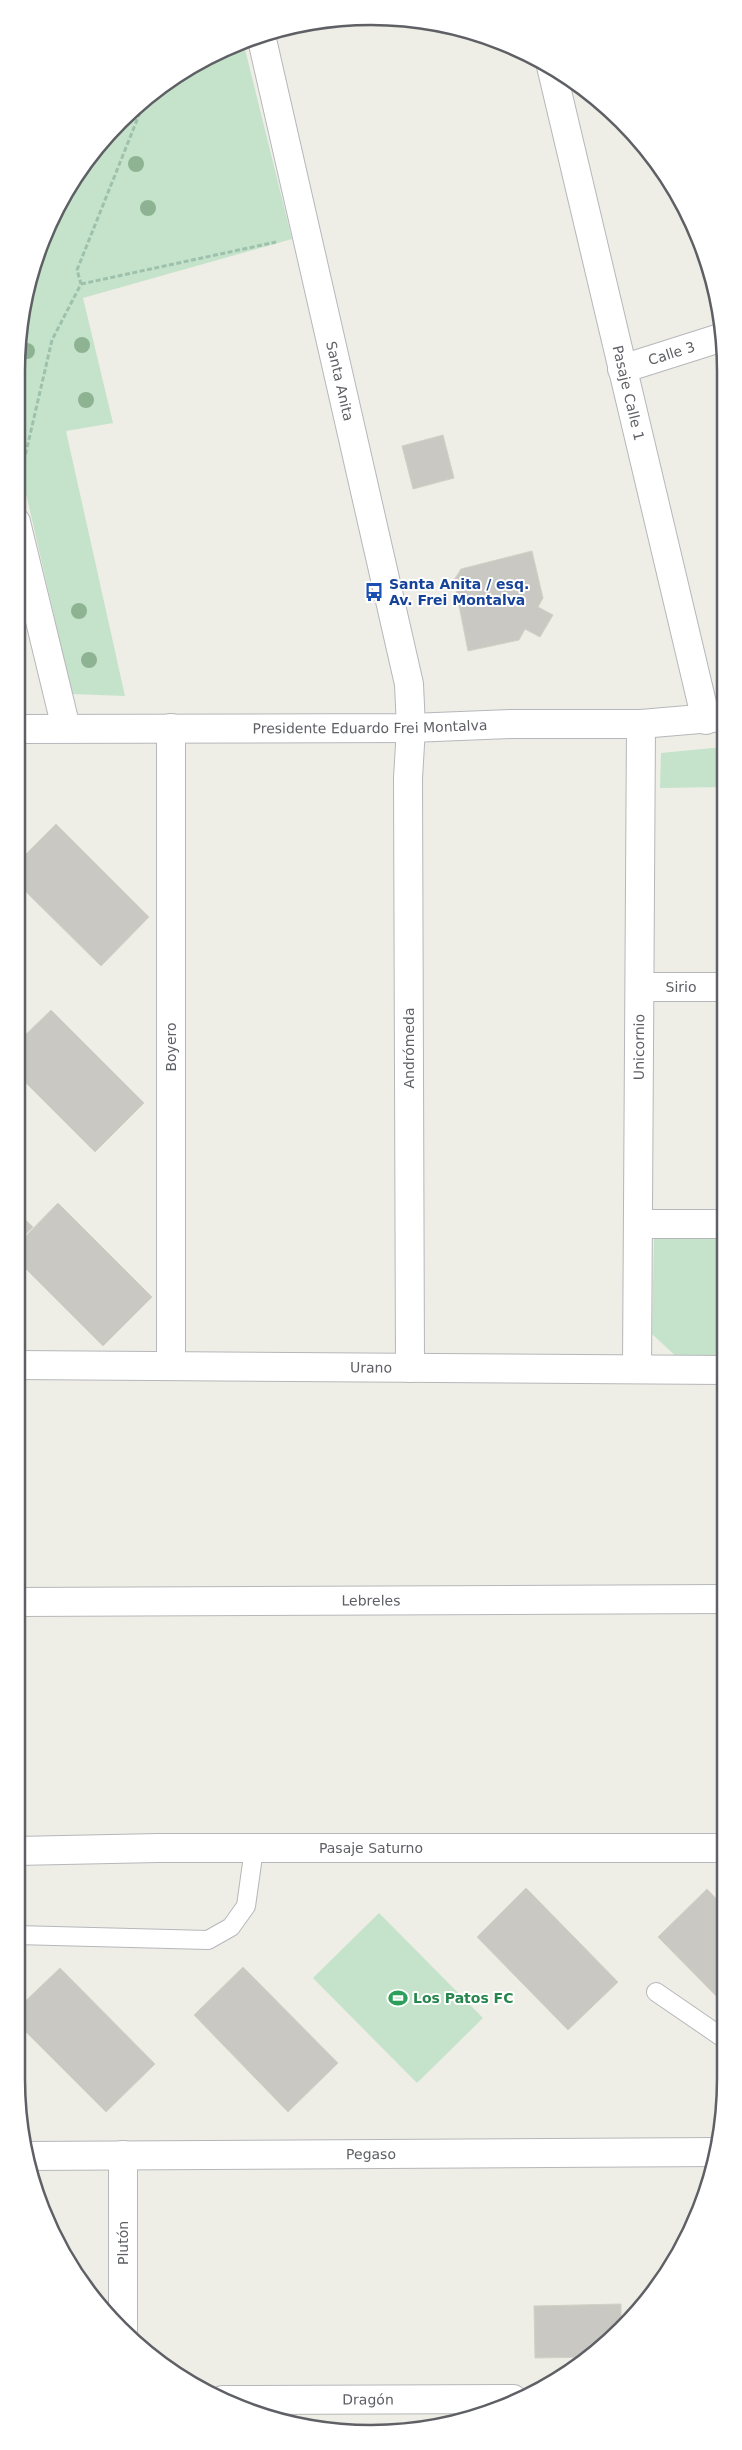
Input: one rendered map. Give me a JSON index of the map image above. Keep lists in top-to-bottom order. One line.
{"streets":{"street":["Calle 3","Santa Anita","Pasaje Calle 1","Presidente Eduardo Frei Montalva","Sirio","Boyero","Unicornio","Andrómeda","Urano","Lebreles","Pasaje Saturno","Pegaso","Plutón","Dragón"]},"crossings":[["Calle 3","Pasaje Calle 1"],["Santa Anita","Presidente Eduardo Frei Montalva"],["Santa Anita","Andrómeda"],["Pasaje Calle 1","Presidente Eduardo Frei Montalva"],["Presidente Eduardo Frei Montalva","Boyero"],["Presidente Eduardo Frei Montalva","Unicornio"],["Presidente Eduardo Frei Montalva","Andrómeda"],["Sirio","Unicornio"],["Boyero","Urano"],["Unicornio","Urano"],["Andrómeda","Urano"],["Pegaso","Plutón"]],"places":{"bus stop":["Santa Anita / esq. Av. Frei Montalva"],"sports":["Los Patos FC"]}}
